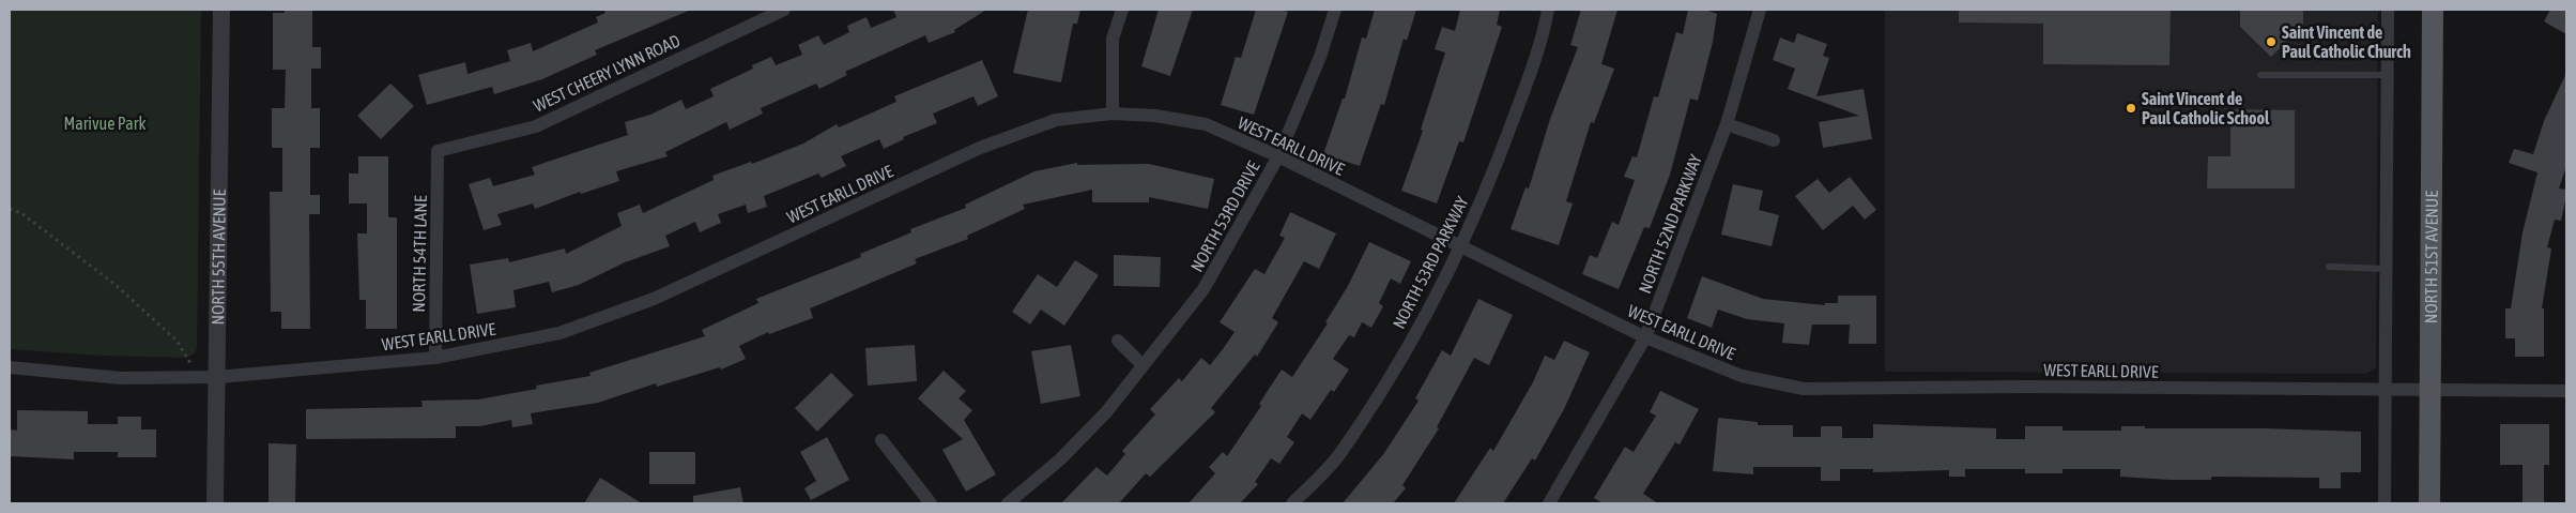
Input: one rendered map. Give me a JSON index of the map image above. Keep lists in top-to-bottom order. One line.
{"streets":{"main road":["NORTH 51ST AVENUE"],"street":["WEST CHEERY LYNN ROAD","WEST EARLL DRIVE","NORTH 53RD DRIVE","NORTH 52ND PARKWAY","NORTH 54TH LANE","NORTH 55TH AVENUE","NORTH 53RD PARKWAY"]},"crossings":[["WEST CHEERY LYNN ROAD","NORTH 54TH LANE"],["WEST EARLL DRIVE","NORTH 53RD DRIVE"],["WEST EARLL DRIVE","NORTH 52ND PARKWAY"],["WEST EARLL DRIVE","NORTH 54TH LANE"],["WEST EARLL DRIVE","NORTH 55TH AVENUE"],["WEST EARLL DRIVE","NORTH 51ST AVENUE"],["WEST EARLL DRIVE","NORTH 53RD PARKWAY"]],"parks":["Marivue Park"],"places":["Saint Vincent de Paul Catholic Church","Saint Vincent de Paul Catholic School"]}
